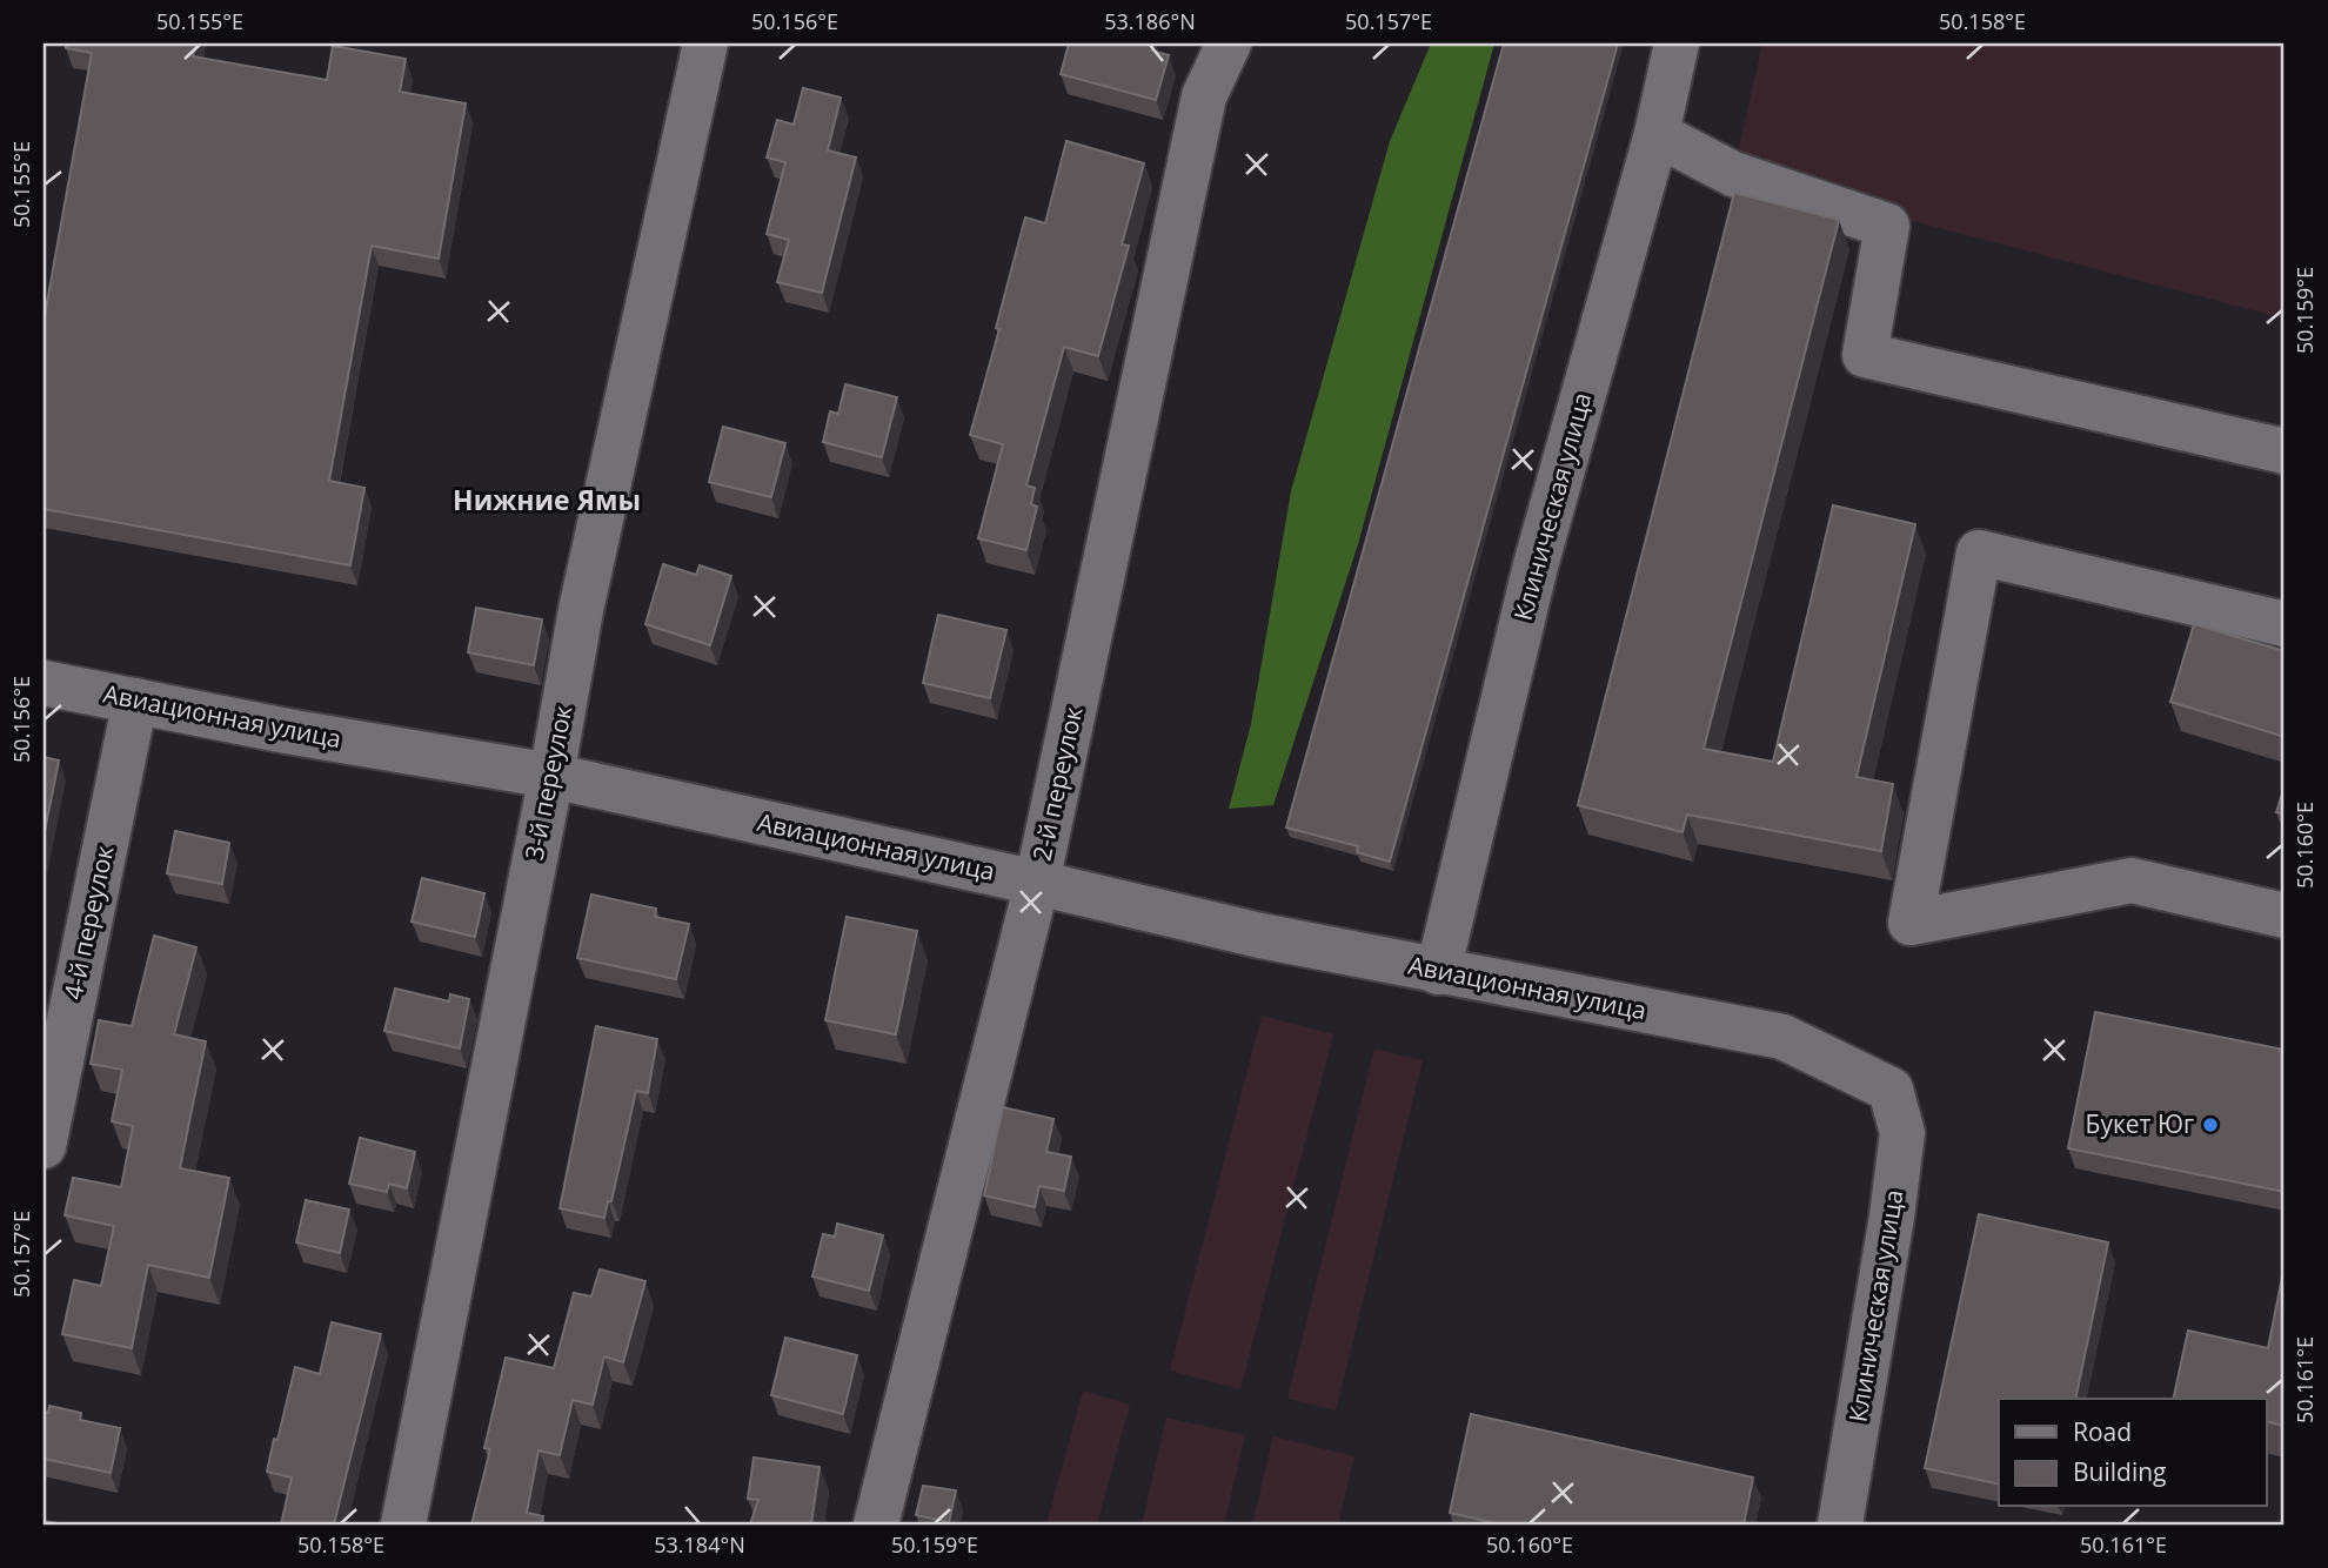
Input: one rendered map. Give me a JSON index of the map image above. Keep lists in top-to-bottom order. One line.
{"streets":{"street":["Клиническая улица","Авиационная улица","3-й переулок","2-й переулок","4-й переулок"]},"crossings":[["Клиническая улица","Авиационная улица"],["Авиационная улица","3-й переулок"],["Авиационная улица","2-й переулок"],["Авиационная улица","4-й переулок"]],"districts":["Нижние Ямы"],"places":["Букет Юг"],"legend":["Road","Building"],"coordinates":["50.155°E","50.156°E","53.186°N","50.157°E","50.158°E","50.159°E","50.160°E","50.161°E","53.184°N"]}
